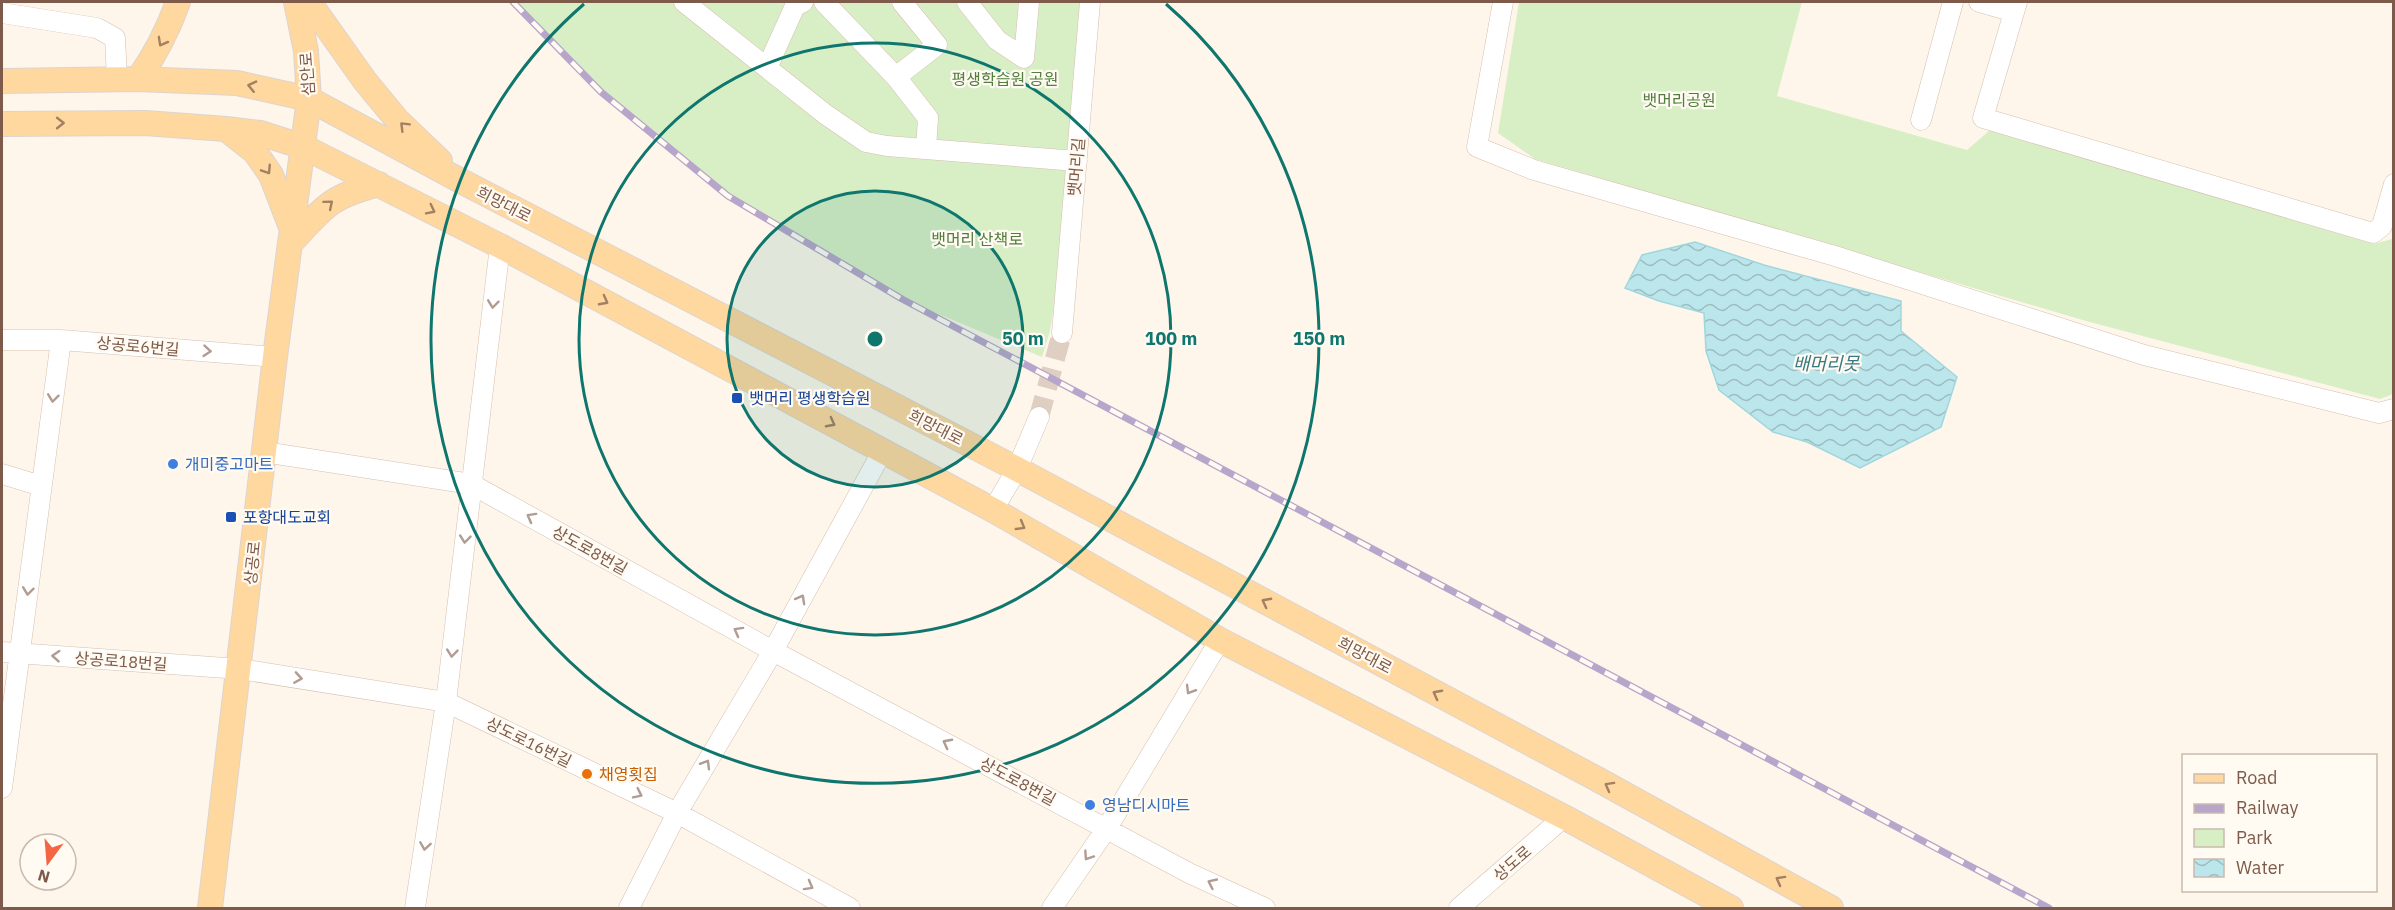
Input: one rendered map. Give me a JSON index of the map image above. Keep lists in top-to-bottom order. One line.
{"streets":{"main road":["섬안로","희망대로","상공로"],"street":["뱃머리길","상공로6번길","상도로8번길","상공로18번길","상도로16번길","상도로"]},"crossings":[["섬안로","희망대로"],["섬안로","상공로"],["상공로6번길","상공로"],["상도로8번길","상공로"],["상공로","상공로18번길"],["상공로","상도로16번길"],["상공로18번길","상도로16번길"]],"one_way":["상공로6번길","상도로8번길","상공로18번길","상도로16번길"],"water":["배머리못"],"parks":["평생학습원 공원","뱃머리공원","뱃머리 산책로"],"places":{"transit":["뱃머리 평생학습원","포항대도교회"],"other":["개미중고마트","채영횟집","영남디시마트"]},"legend":["Road","Railway","Park","Water"],"north":"bottom","rings":["50 m","100 m","150 m"]}
